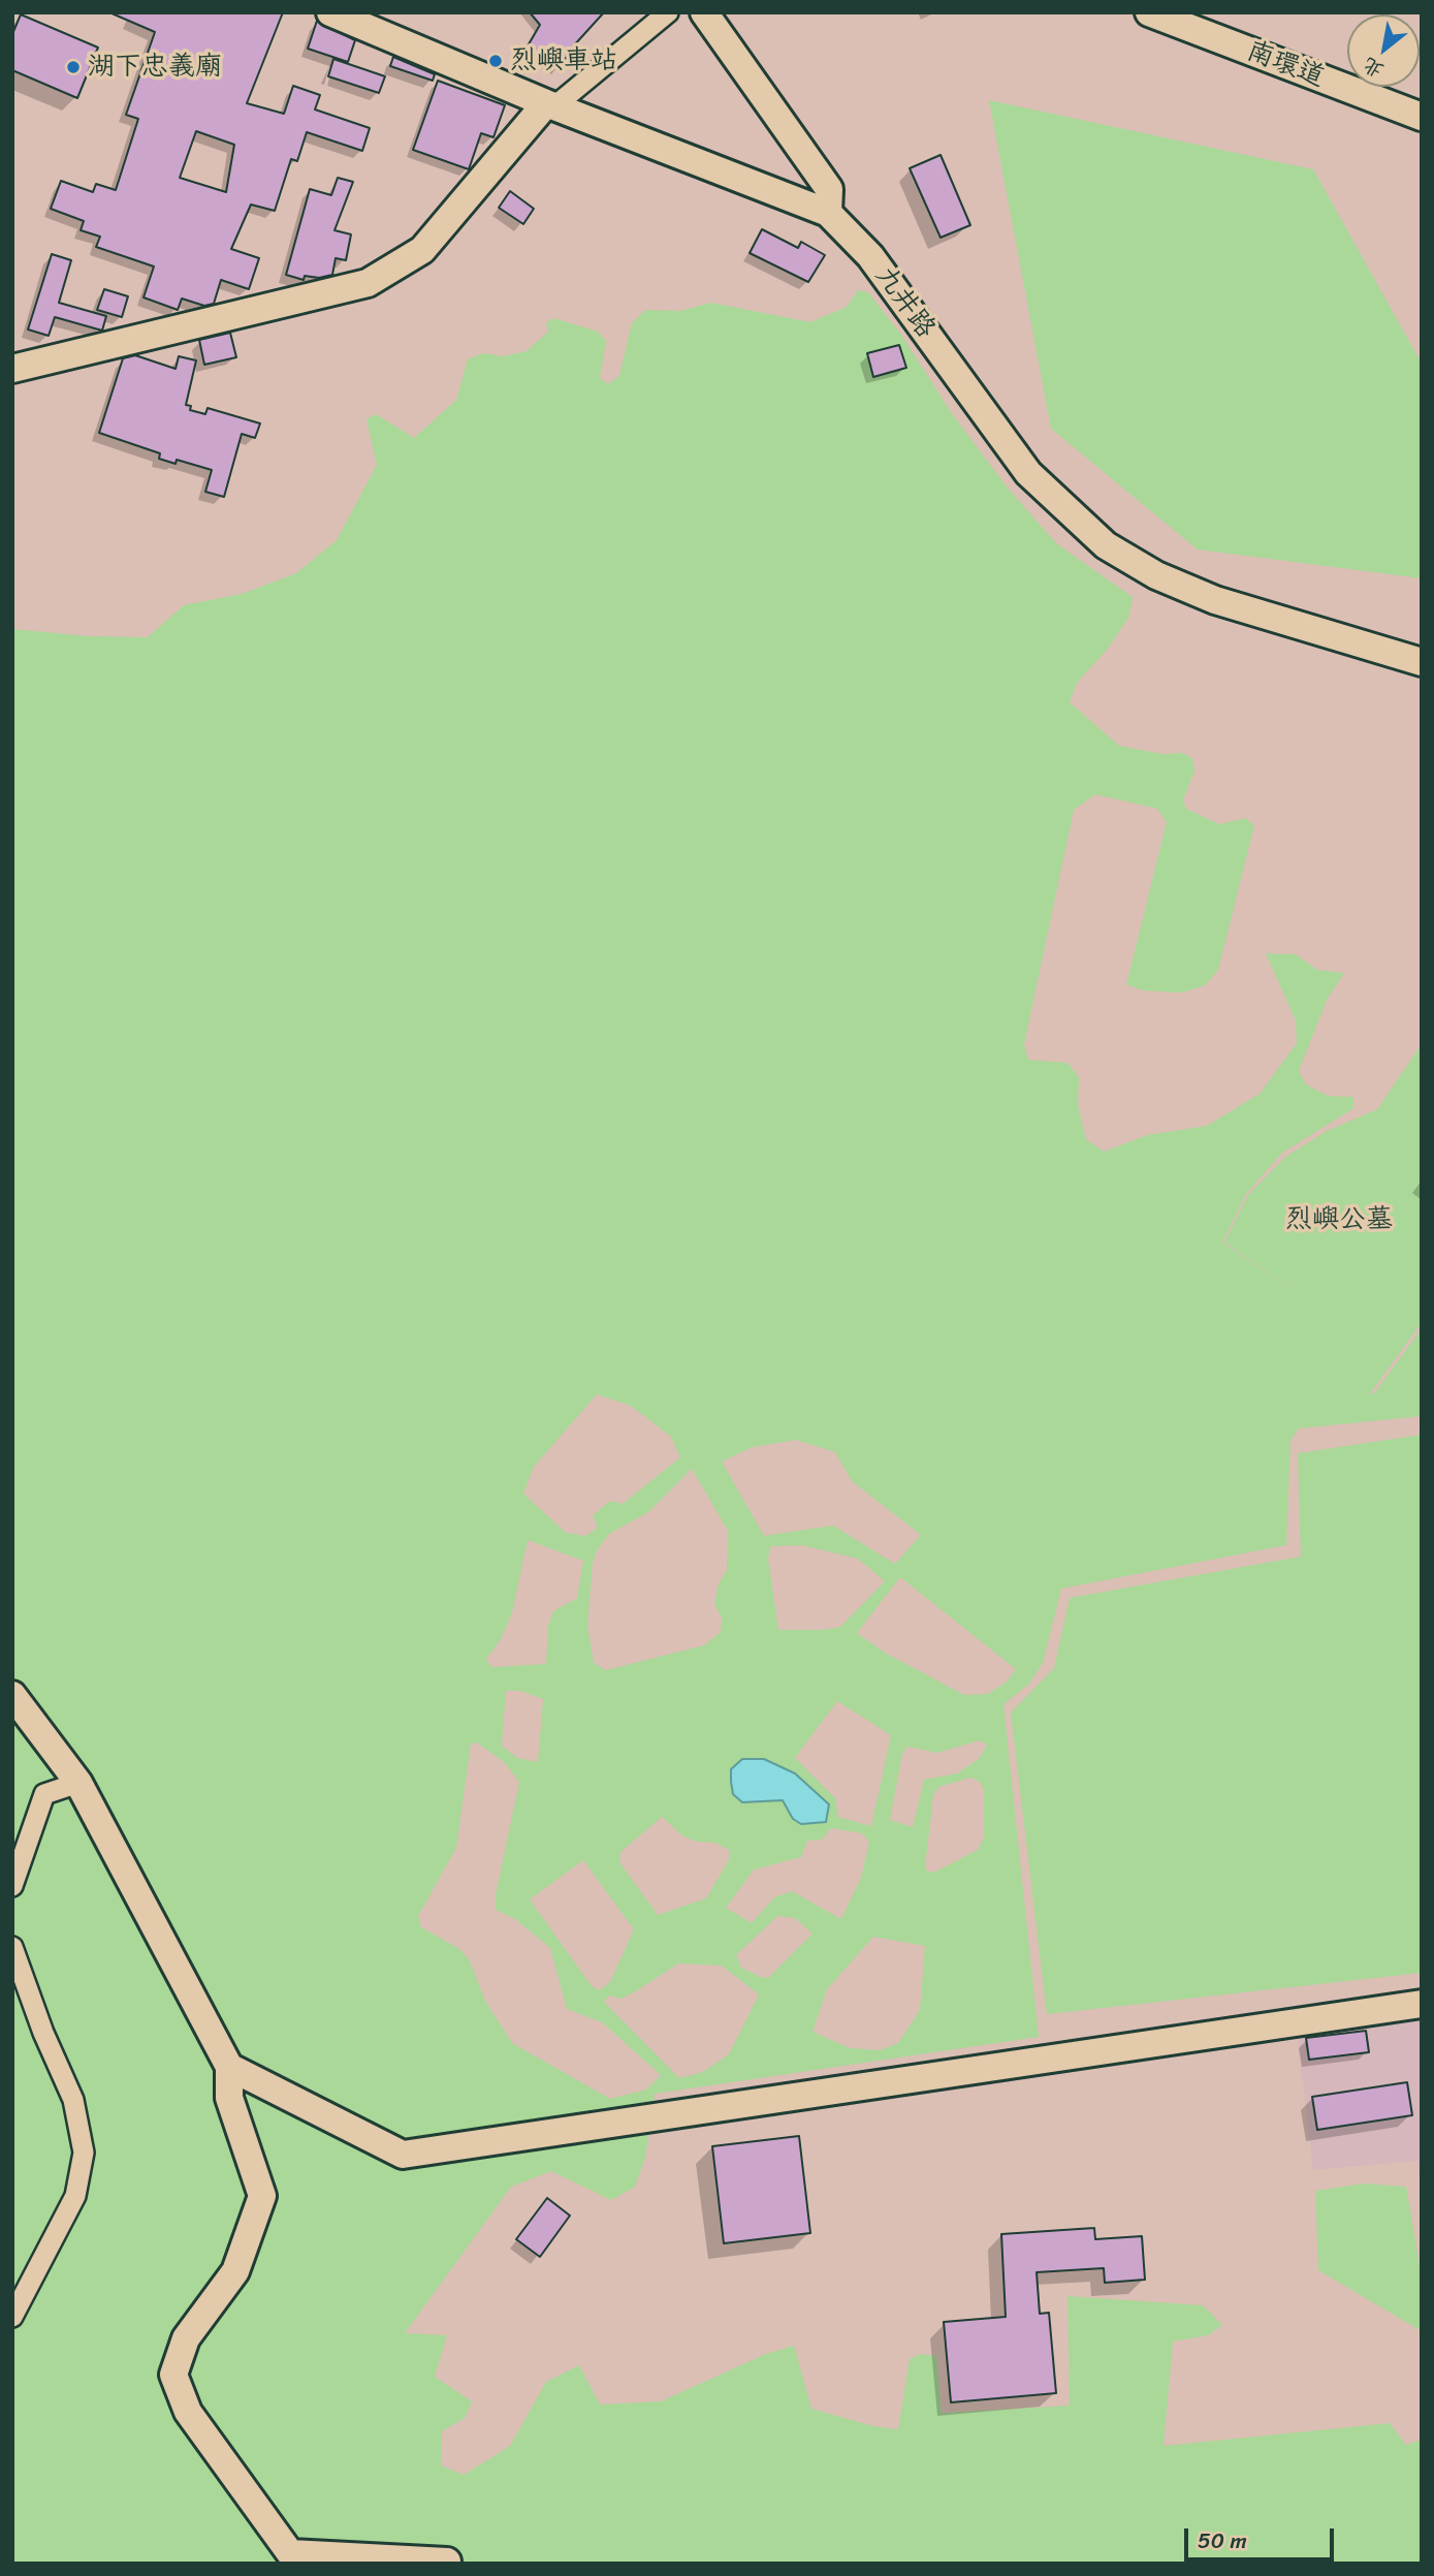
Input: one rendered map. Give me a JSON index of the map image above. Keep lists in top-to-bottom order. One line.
{"streets":{"street":["南環道","九井路"]},"parks":["烈嶼公墓"],"places":["烈嶼車站","湖下忠義廟"],"scale_bar":"50 m","north":"bottom left"}
